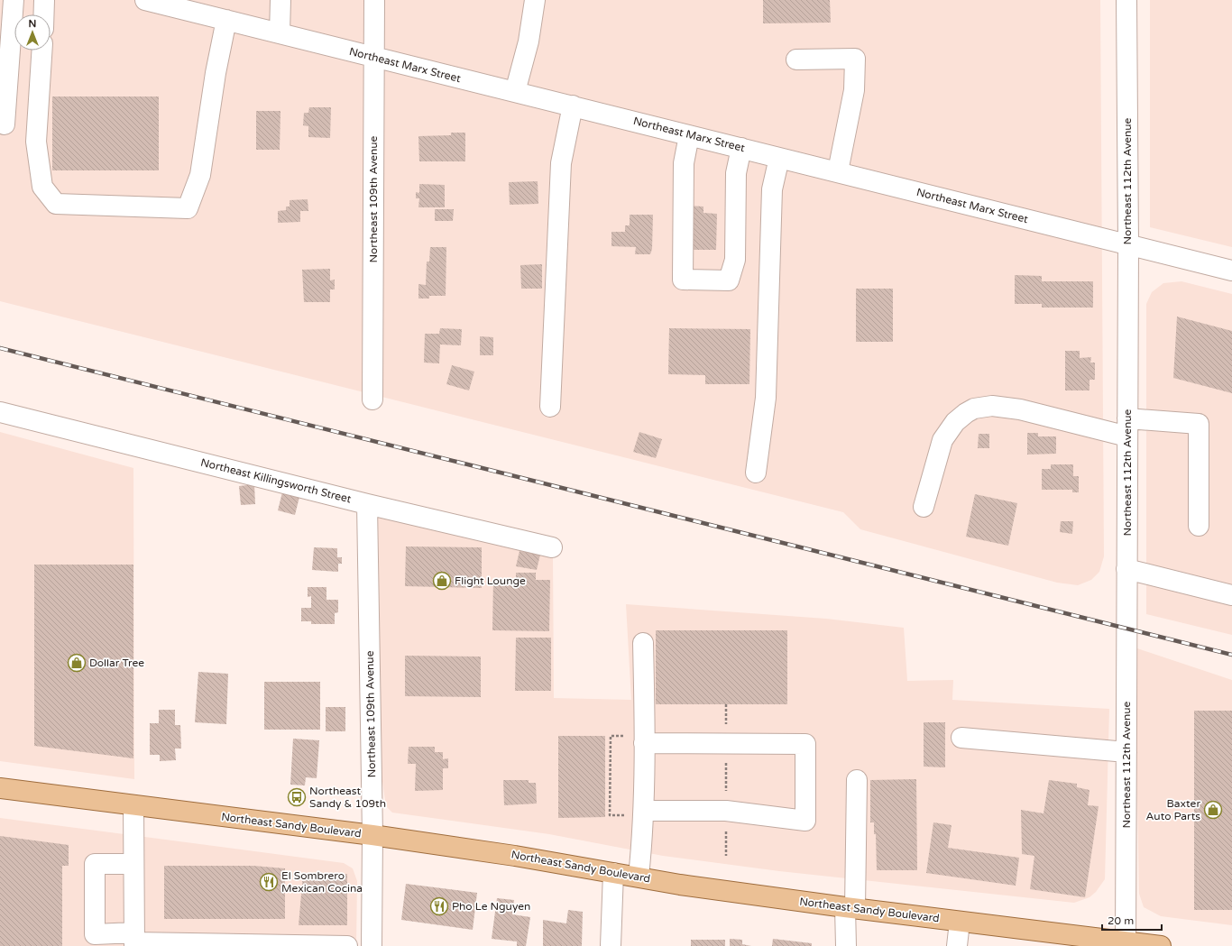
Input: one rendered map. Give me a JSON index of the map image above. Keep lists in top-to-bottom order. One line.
{"streets":{"main road":["Northeast Sandy Boulevard"],"street":["Northeast Marx Street","Northeast 112th Avenue","Northeast 109th Avenue","Northeast Killingsworth Street"]},"crossings":[["Northeast Marx Street","Northeast 112th Avenue"],["Northeast Marx Street","Northeast 109th Avenue"],["Northeast 112th Avenue","Northeast Sandy Boulevard"],["Northeast 109th Avenue","Northeast Killingsworth Street"],["Northeast 109th Avenue","Northeast Sandy Boulevard"]],"places":{"shop":["Flight Lounge","Dollar Tree","Baxter Auto Parts"],"bus stop":["Northeast Sandy & 109th"],"restaurant":["El Sombrero Mexican Cocina","Pho Le Nguyen"]},"scale_bar":"20 m","north":"top"}
